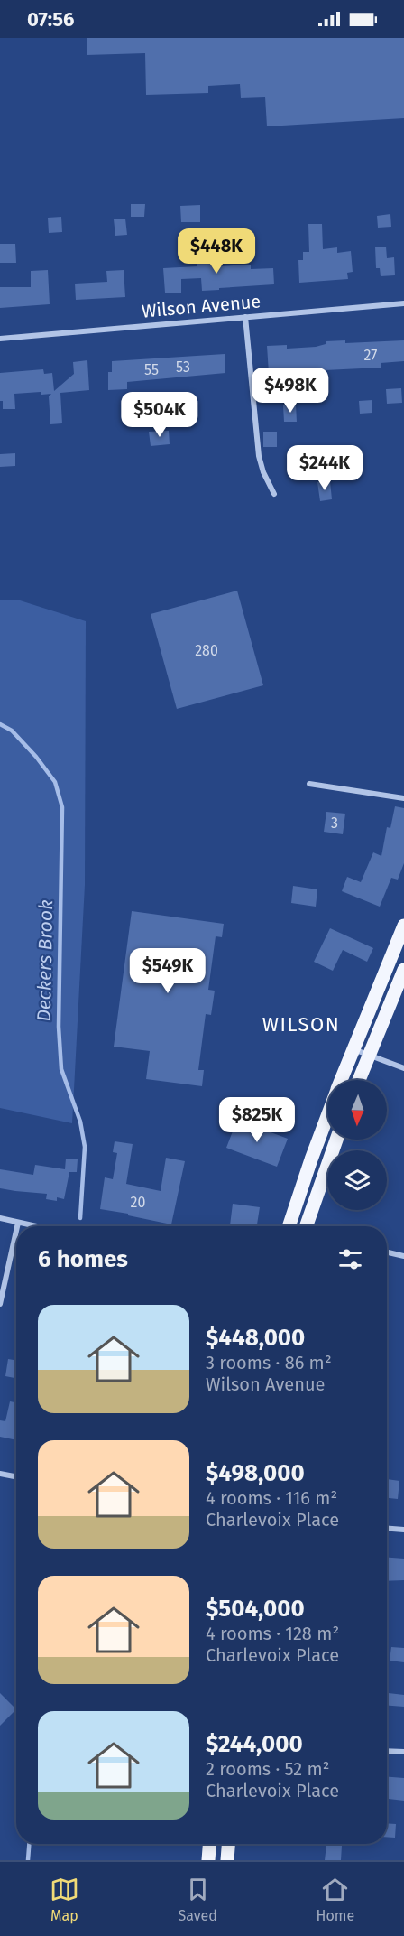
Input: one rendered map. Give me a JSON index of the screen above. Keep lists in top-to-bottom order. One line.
{"streets":{"street":["Wilson Avenue"]},"districts":["WILSON"],"water":["Deckers Brook"],"house_numbers":["27","53","55","280","3","20"],"north":"bottom","page":{"status":"07:56","price":["$448K","$498K","$504K","$244K","$549K","$825K"],"heading":"6 homes","list":[{"name":"$448,000","note":"3 rooms · 86 m² · Wilson Avenue"},{"name":"$498,000","note":"4 rooms · 116 m² · Charlevoix Place"},{"name":"$504,000","note":"4 rooms · 128 m² · Charlevoix Place"},{"name":"$244,000","note":"2 rooms · 52 m² · Charlevoix Place"}],"tabs":["Map","Saved","Home"]}}
